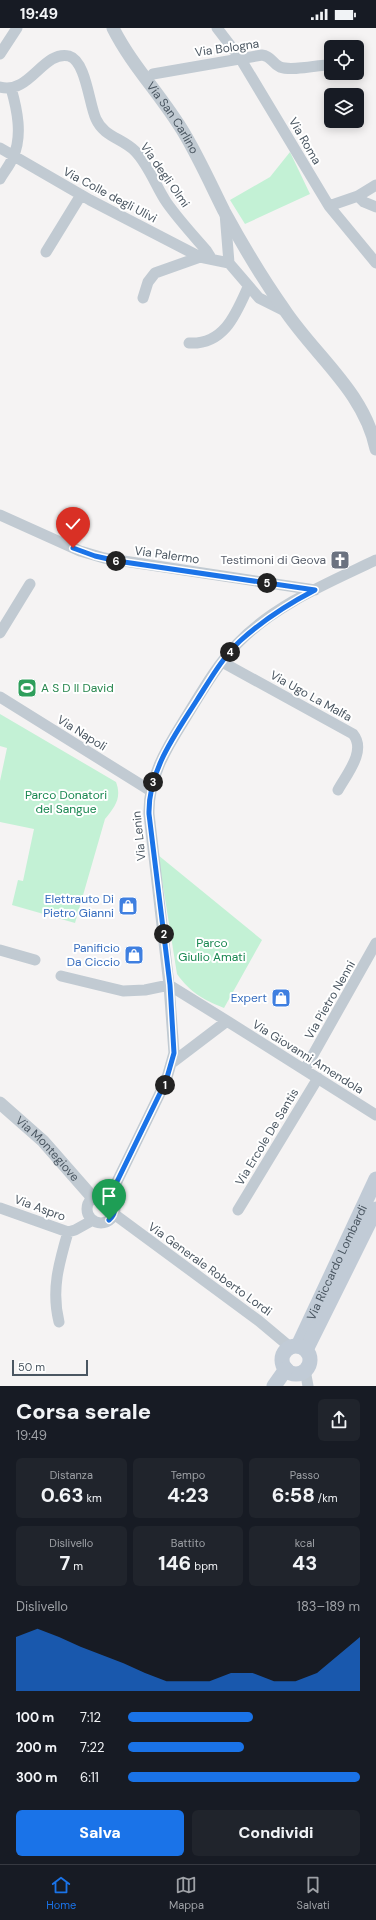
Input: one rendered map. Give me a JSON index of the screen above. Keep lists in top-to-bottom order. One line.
{"streets":{"main road":["Via Riccardo Lombardi"],"street":["Via Bologna","Via San Carlino","Via Roma","Via degli Olmi","Via Colle degli Ulivi","Via Palermo","Via Ugo La Malfa","Via Napoli","Via Lenin","Via Pietro Nenni","Via Giovanni Amendola","Via Ercole De Santis","Via Montegiove","Via Aspro","Via Generale Roberto Lordi"]},"crossings":[["Via Bologna","Via Roma"],["Via degli Olmi","Via Colle degli Ulivi"],["Via Palermo","Via Lenin"],["Via Ugo La Malfa","Via Lenin"],["Via Napoli","Via Lenin"],["Via Lenin","Via Giovanni Amendola"],["Via Lenin","Via Montegiove"],["Via Lenin","Via Aspro"],["Via Lenin","Via Generale Roberto Lordi"],["Via Pietro Nenni","Via Giovanni Amendola"],["Via Giovanni Amendola","Via Ercole De Santis"],["Via Montegiove","Via Aspro"],["Via Montegiove","Via Generale Roberto Lordi"],["Via Aspro","Via Generale Roberto Lordi"],["Via Riccardo Lombardi","Via Generale Roberto Lordi"]],"parks":["Parco Donatori del Sangue","Parco Giulio Amati"],"places":{"church":["Testimoni di Geova"],"sports":["A S D Il David"],"shop":["Elettrauto Di Pietro Gianni","Panificio Da Ciccio","Expert"]},"scale_bar":"50 m","page":{"status":"19:49","pins":["6","5","4","3","2","1"],"scale":"50 m","heading":["Corsa serale","19:49"],"stats":[["Distanza","0.63 km"],["Tempo","4:23"],["Passo","6:58 /km"],["Dislivello","7 m"],["Battito","146 bpm"],["kcal","43"]],"chart":["Dislivello","183–189 m"],"list":[{"name":"100 m","note":"7:12"},{"name":"200 m","note":"7:22"},{"name":"300 m","note":"6:11"}],"buttons":["Salva","Condividi"],"tabs":["Home","Mappa","Salvati"]}}
